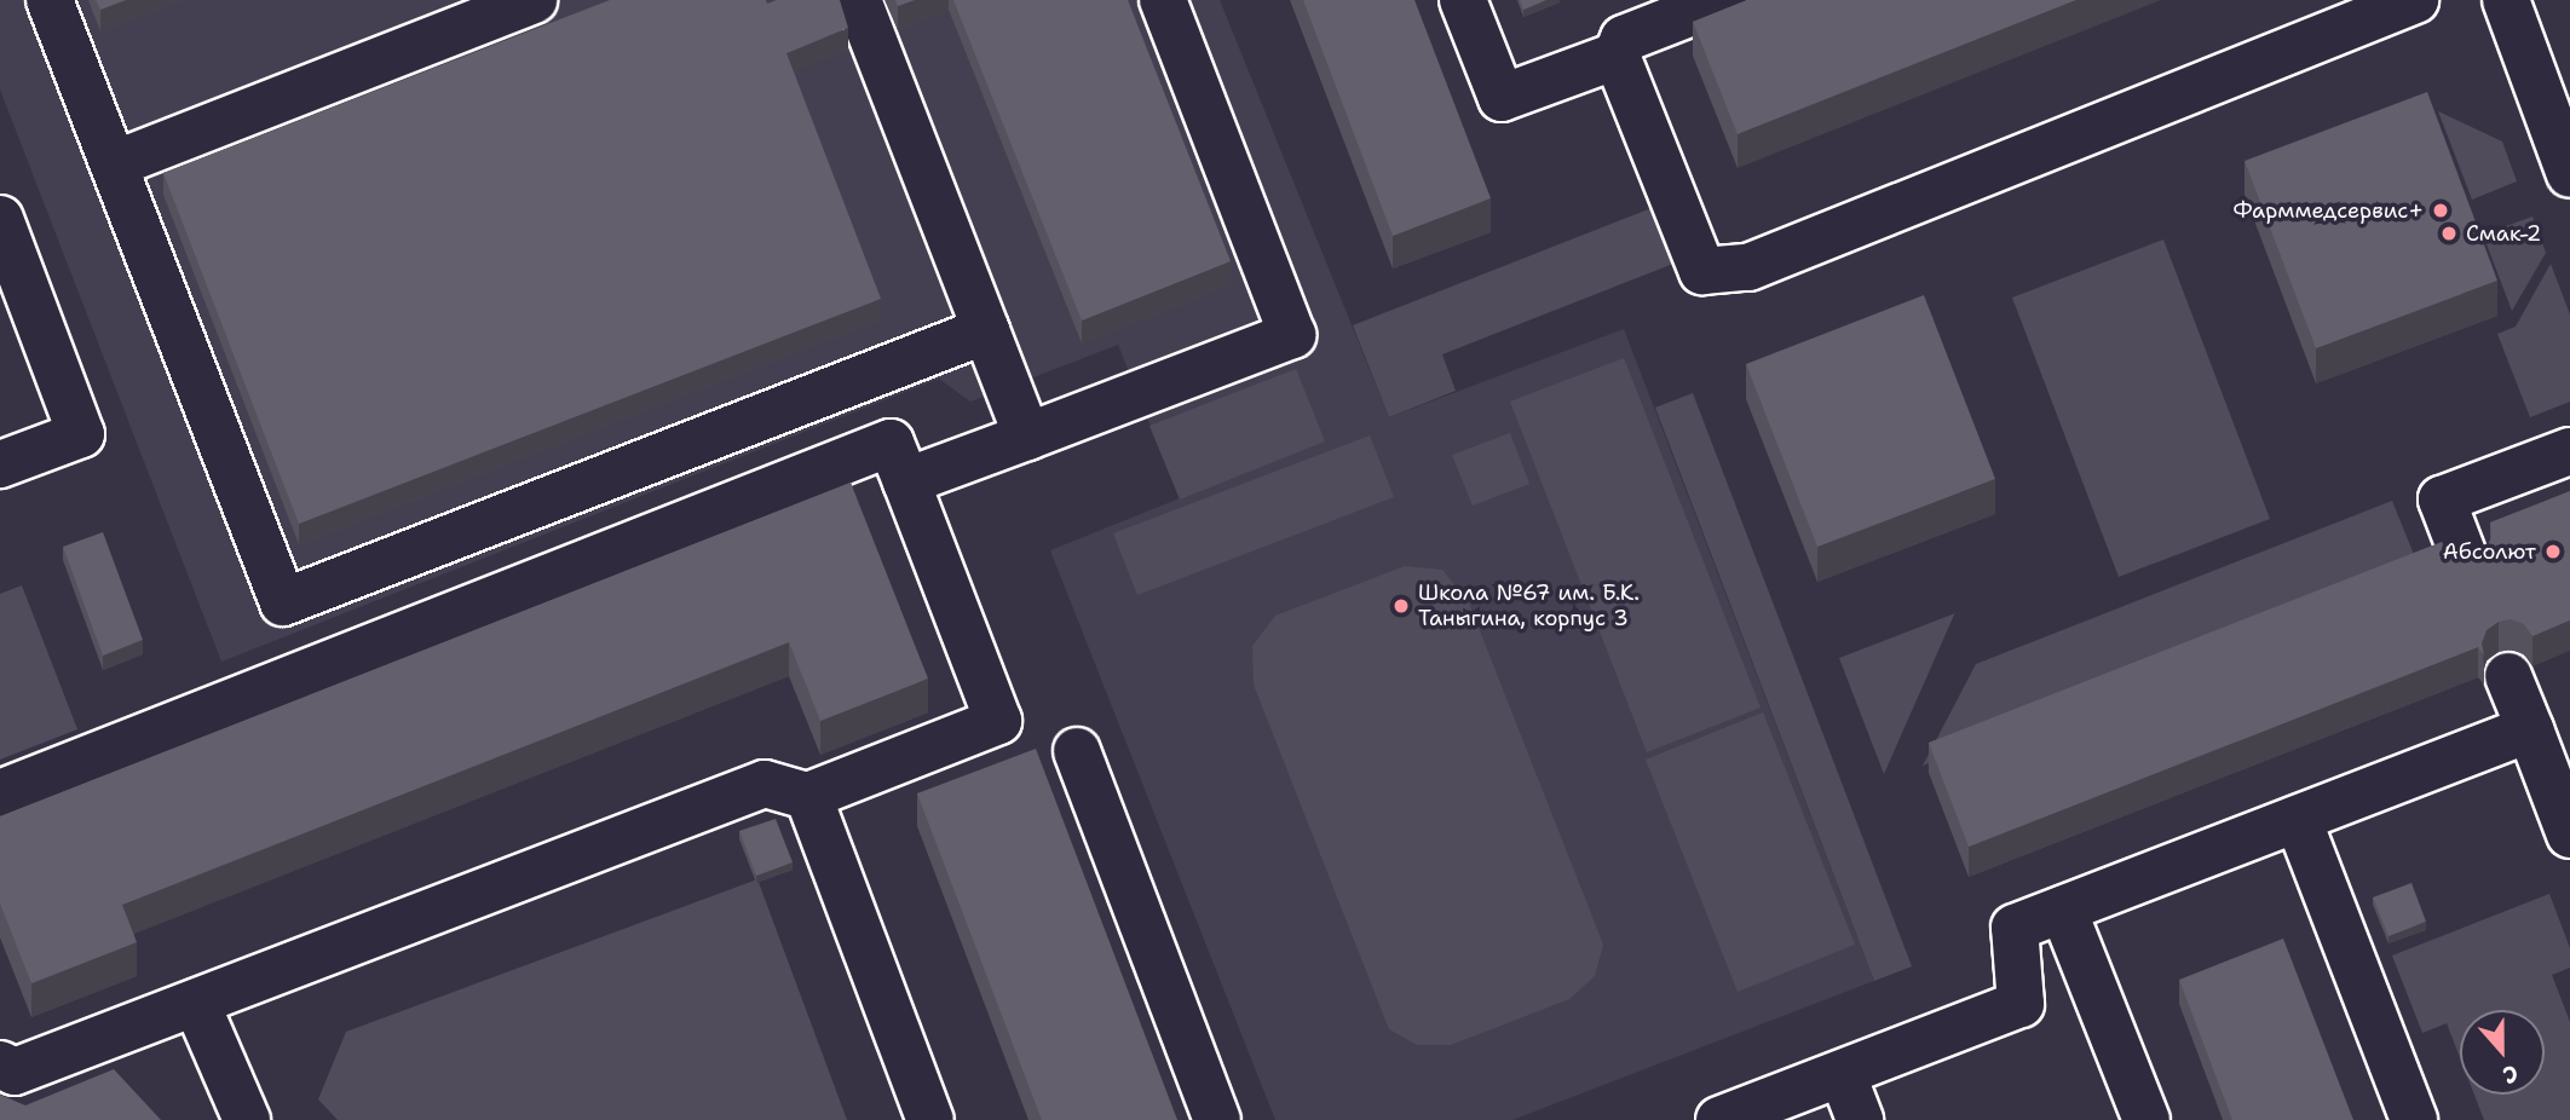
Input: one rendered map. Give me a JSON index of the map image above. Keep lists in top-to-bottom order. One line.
{"places":["Фарммедсервис+","Смак-2","Абсолют","Школа №67 им. Б.К. Таныгина, корпус 3"],"north":"bottom"}
